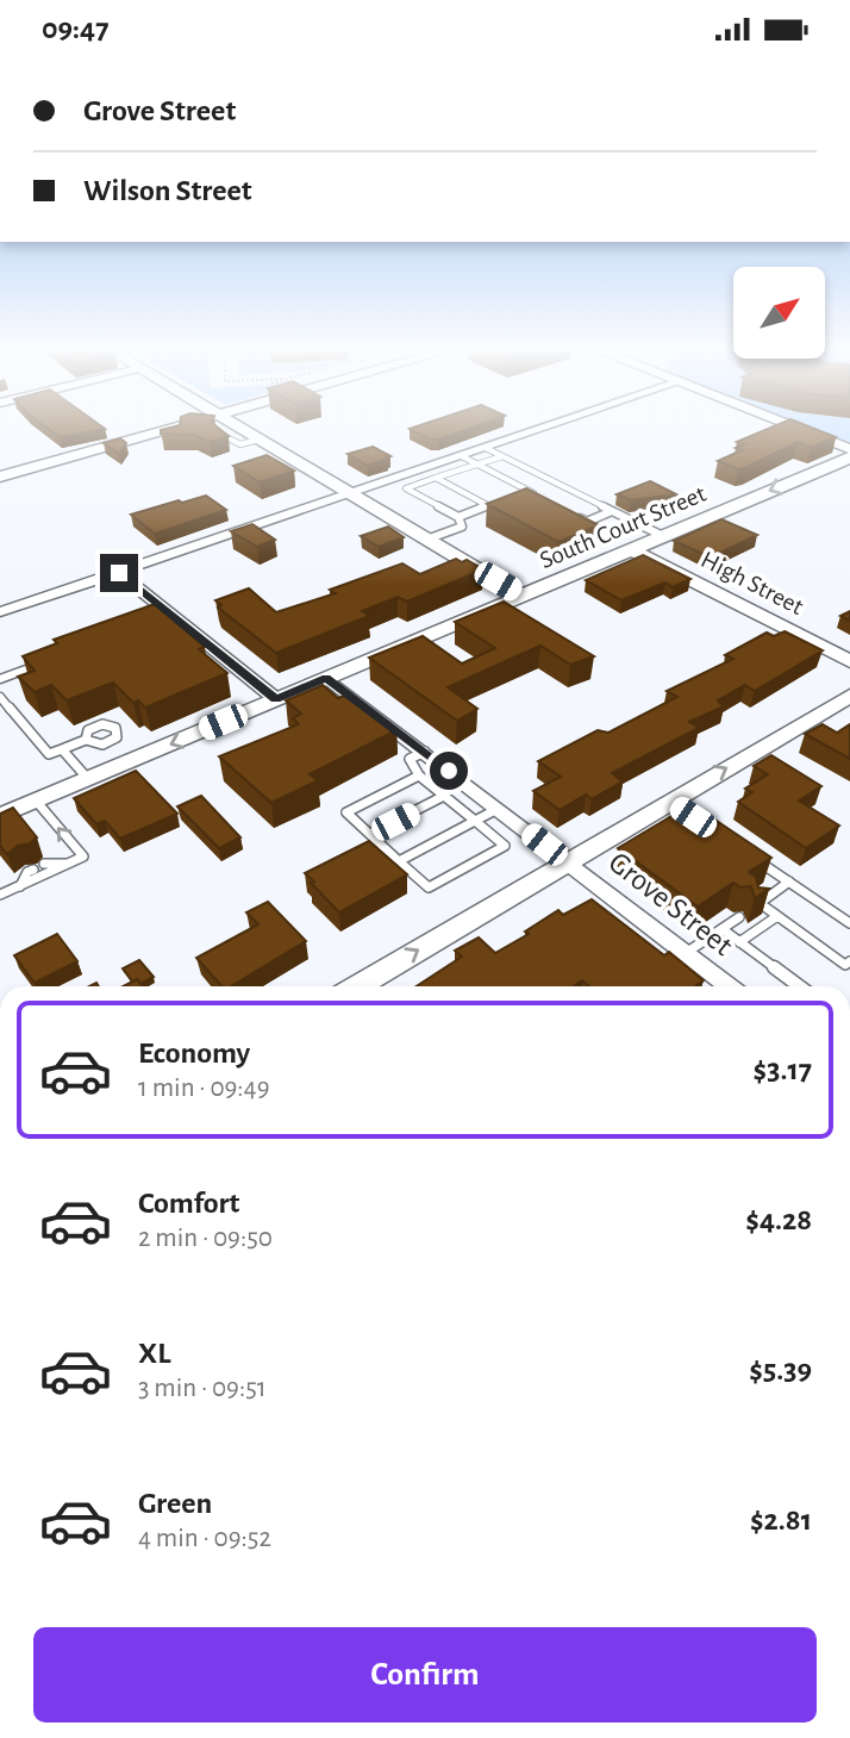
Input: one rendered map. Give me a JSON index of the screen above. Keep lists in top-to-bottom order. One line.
{"streets":{"street":["South Court Street","High Street","Grove Street"]},"crossings":[["South Court Street","High Street"],["South Court Street","Grove Street"]],"north":"top right","page":{"status":"09:47","banner":["Grove Street","Wilson Street"],"list":[{"name":"Economy","note":"1 min · 09:49","value":"$3.17"},{"name":"Comfort","note":"2 min · 09:50","value":"$4.28"},{"name":"XL","note":"3 min · 09:51","value":"$5.39"},{"name":"Green","note":"4 min · 09:52","value":"$2.81"}],"buttons":"Confirm"}}
